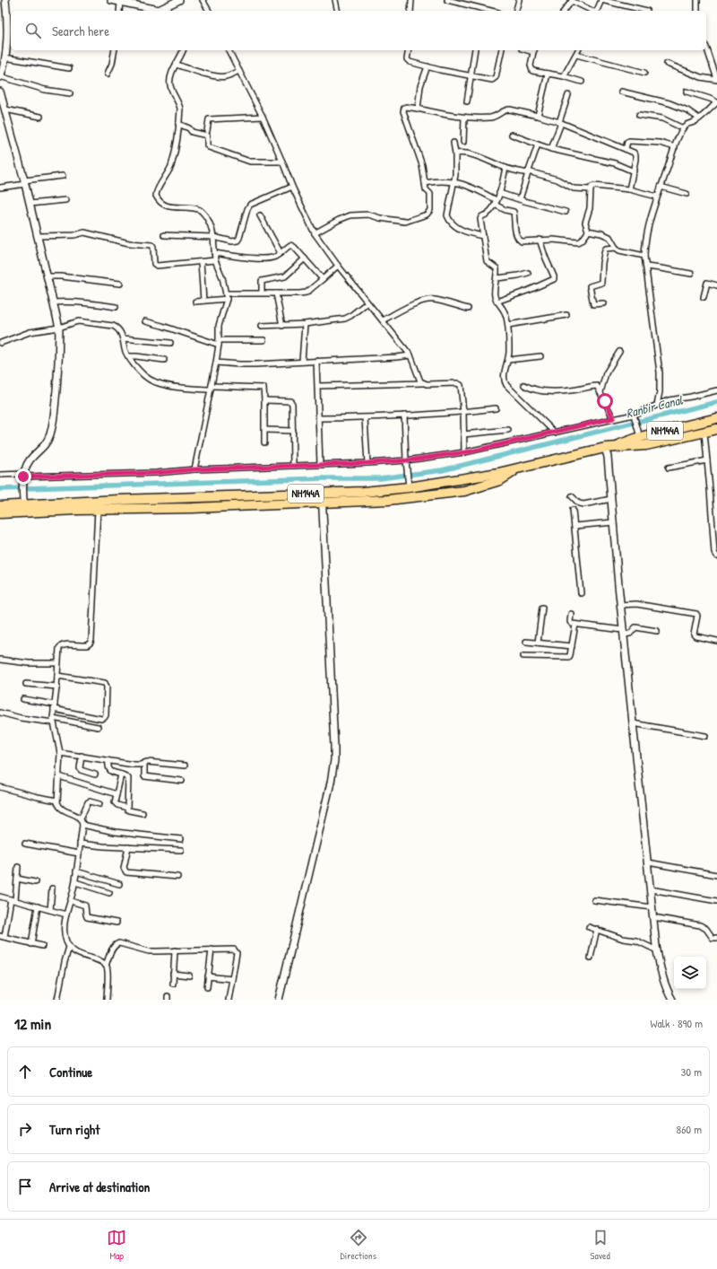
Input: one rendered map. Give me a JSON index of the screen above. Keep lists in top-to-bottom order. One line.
{"streets":{"highway":["NH144A"]},"water":["Ranbir Canal"],"page":{"search":"Search here","heading":["12 min","Walk · 890 m"],"list":[["Continue","30 m"],["Turn right","860 m"],"Arrive at destination"],"nav":["Map","Directions","Saved"]}}
